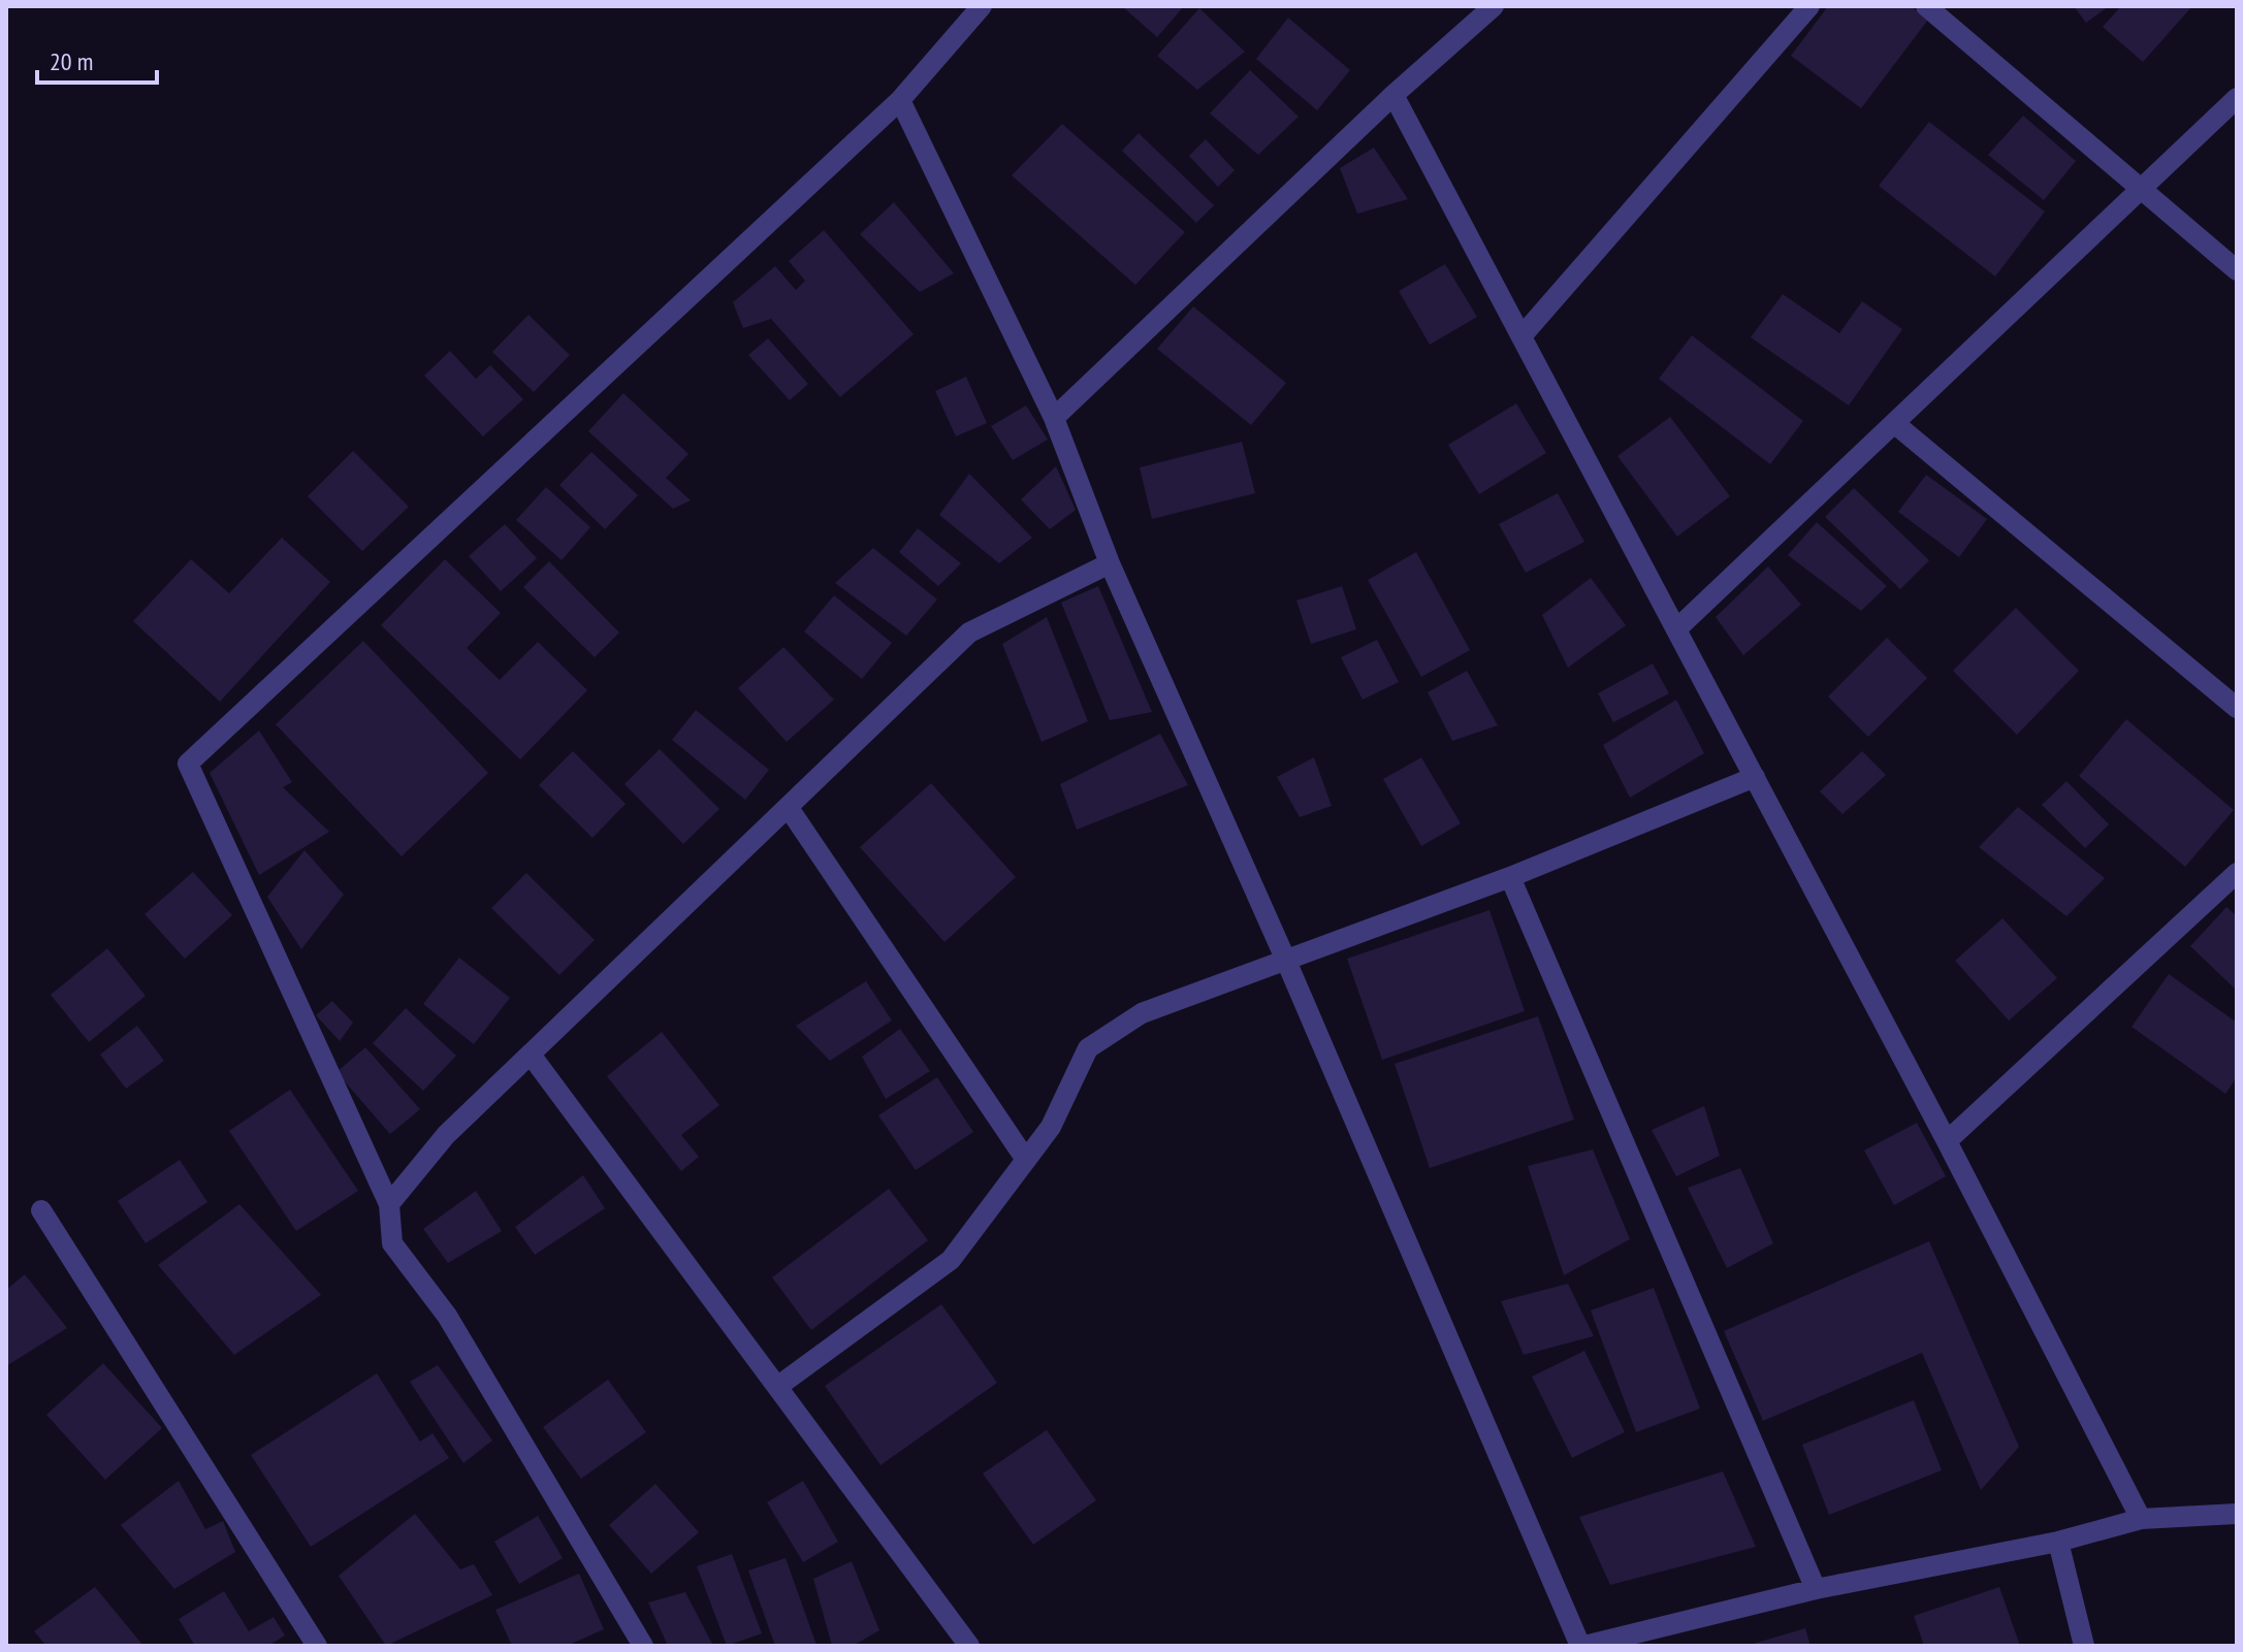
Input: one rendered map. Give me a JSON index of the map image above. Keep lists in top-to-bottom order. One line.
{"scale_bar":"20 m"}
